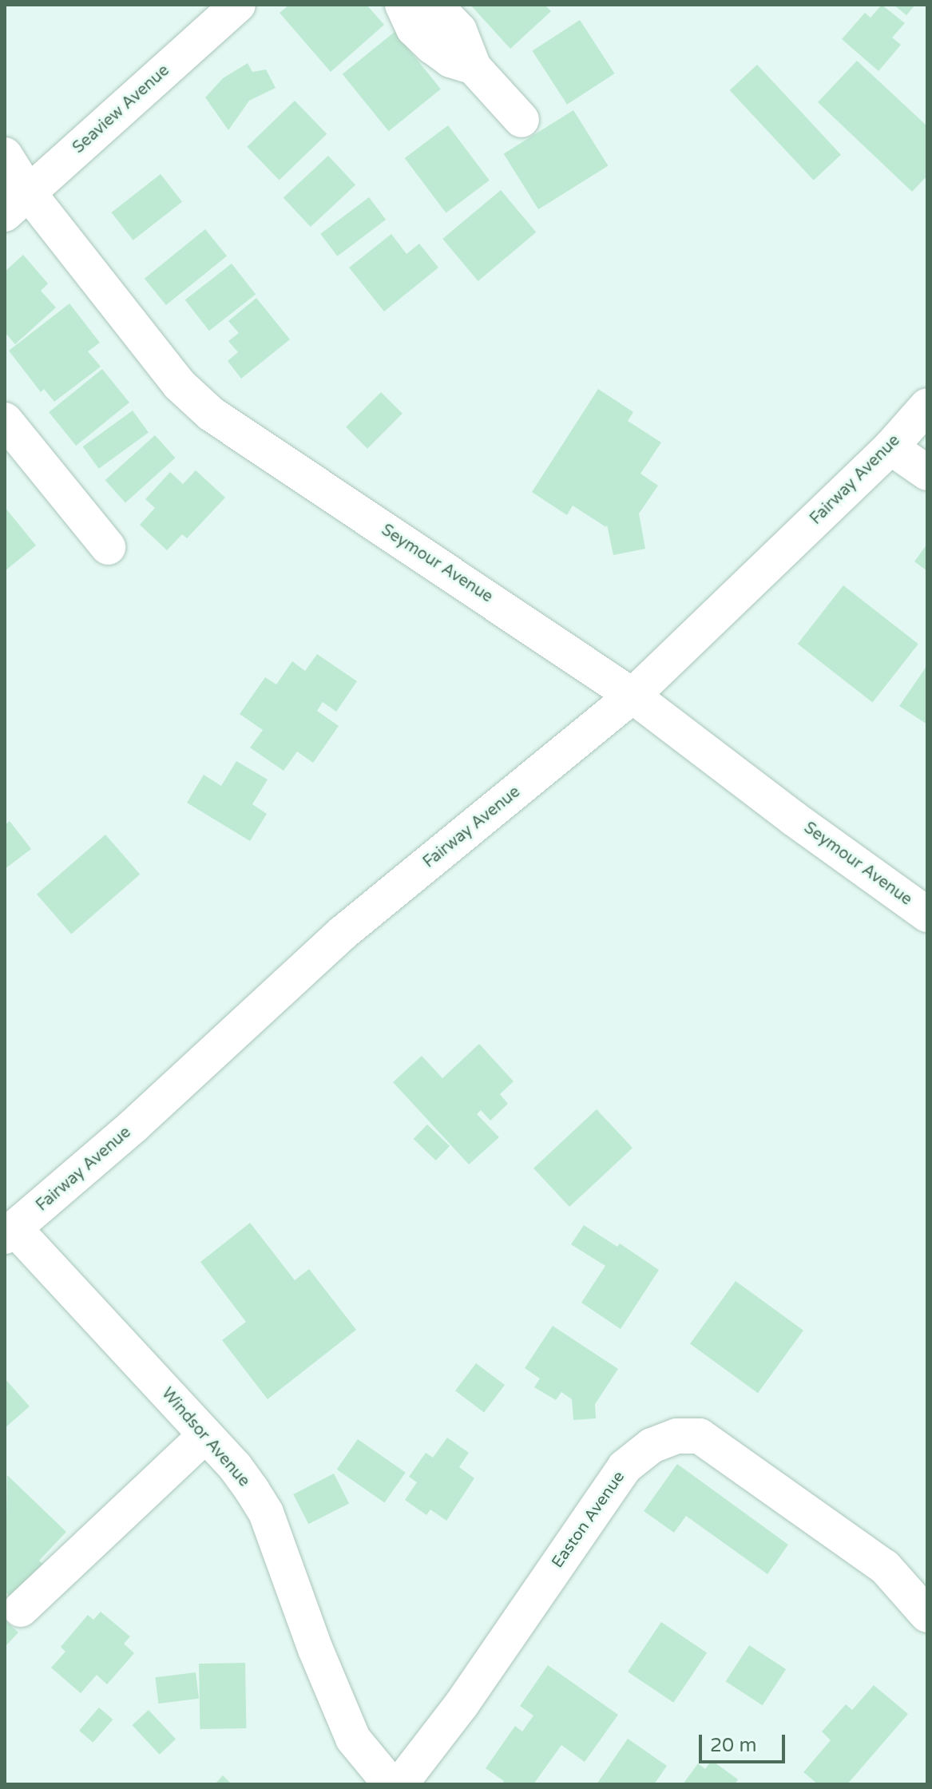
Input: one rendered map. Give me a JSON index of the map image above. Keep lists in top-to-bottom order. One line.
{"streets":{"street":["Seaview Avenue","Fairway Avenue","Seymour Avenue","Windsor Avenue","Easton Avenue"]},"crossings":[["Seaview Avenue","Seymour Avenue"],["Fairway Avenue","Seymour Avenue"],["Fairway Avenue","Windsor Avenue"]],"scale_bar":"20 m"}
